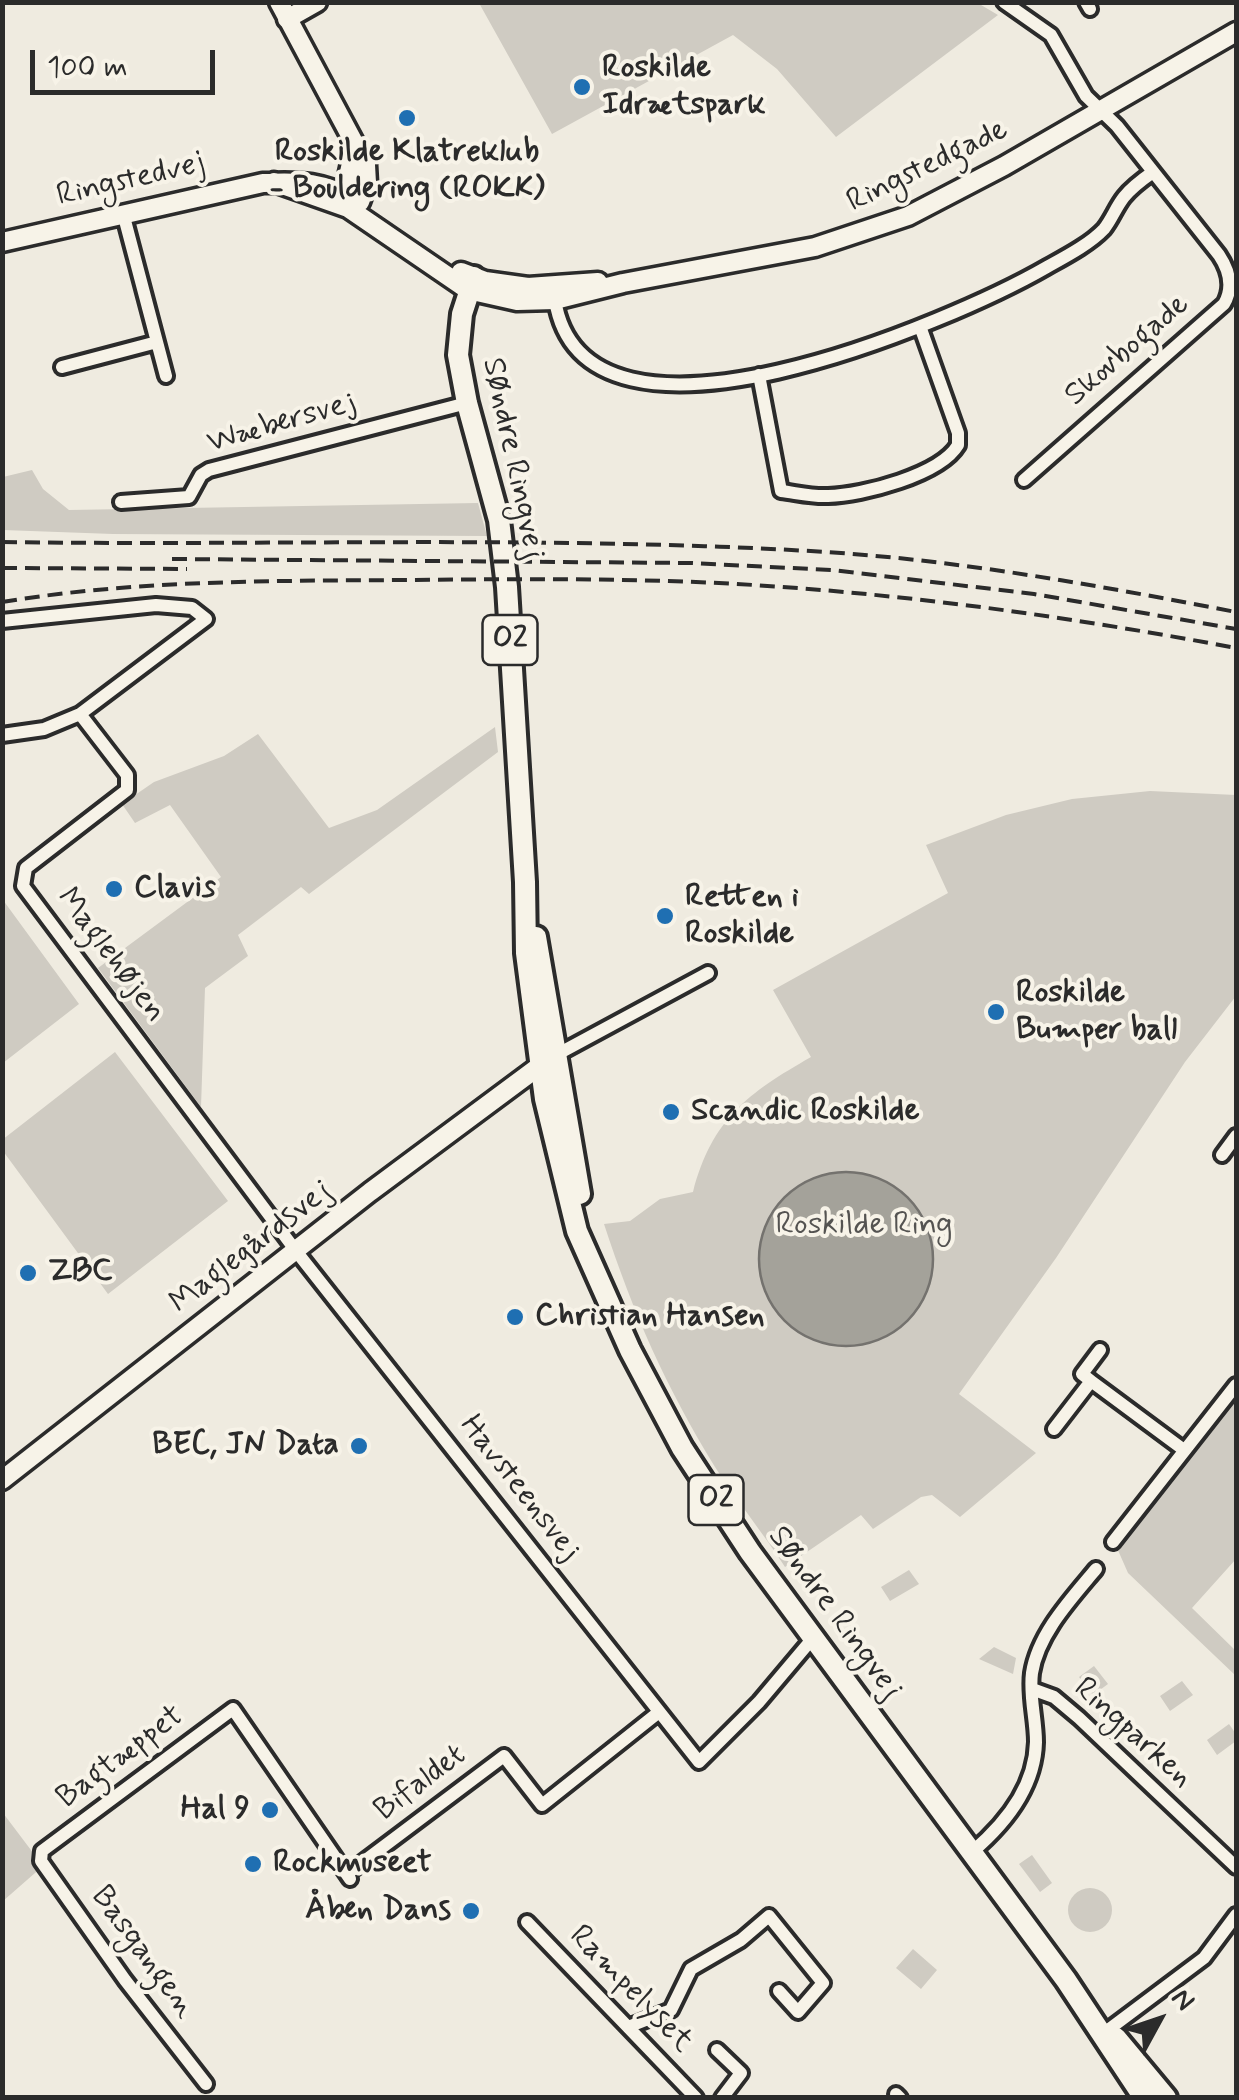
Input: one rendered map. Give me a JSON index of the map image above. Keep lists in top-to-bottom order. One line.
{"streets":{"main road":["Søndre Ringvej","O2"],"street":["Ringstedgade","Ringstedvej","Skovbogade","Wæbersvej","Maglehøjen","Maglegårdsvej","Havsteensvej","Ringparken","Bagtæppet","Bifaldet","Basgangen","Rampelyset"]},"crossings":[["Ringstedgade","Ringstedvej"],["Ringstedgade","Skovbogade"],["Ringstedgade","Søndre Ringvej"],["Ringstedvej","Søndre Ringvej"],["Wæbersvej","Søndre Ringvej"],["Søndre Ringvej","Maglegårdsvej"],["Søndre Ringvej","Havsteensvej"],["Søndre Ringvej","Ringparken"],["Maglehøjen","Maglegårdsvej"],["Maglehøjen","Havsteensvej"],["Maglegårdsvej","Havsteensvej"],["Havsteensvej","Bifaldet"],["Bagtæppet","Bifaldet"],["Bagtæppet","Basgangen"]],"parks":["Roskilde Ring"],"places":["Roskilde Idrætspark","Roskilde Klatreklub - Bouldering (ROKK)","Clavis","Retten i Roskilde","Roskilde Bumper ball","Scandic Roskilde","ZBC","Christian Hansen","BEC, JN Data","Hal 9","Rockmuseet","Åben Dans"],"scale_bar":"100 m","north":"top right"}
